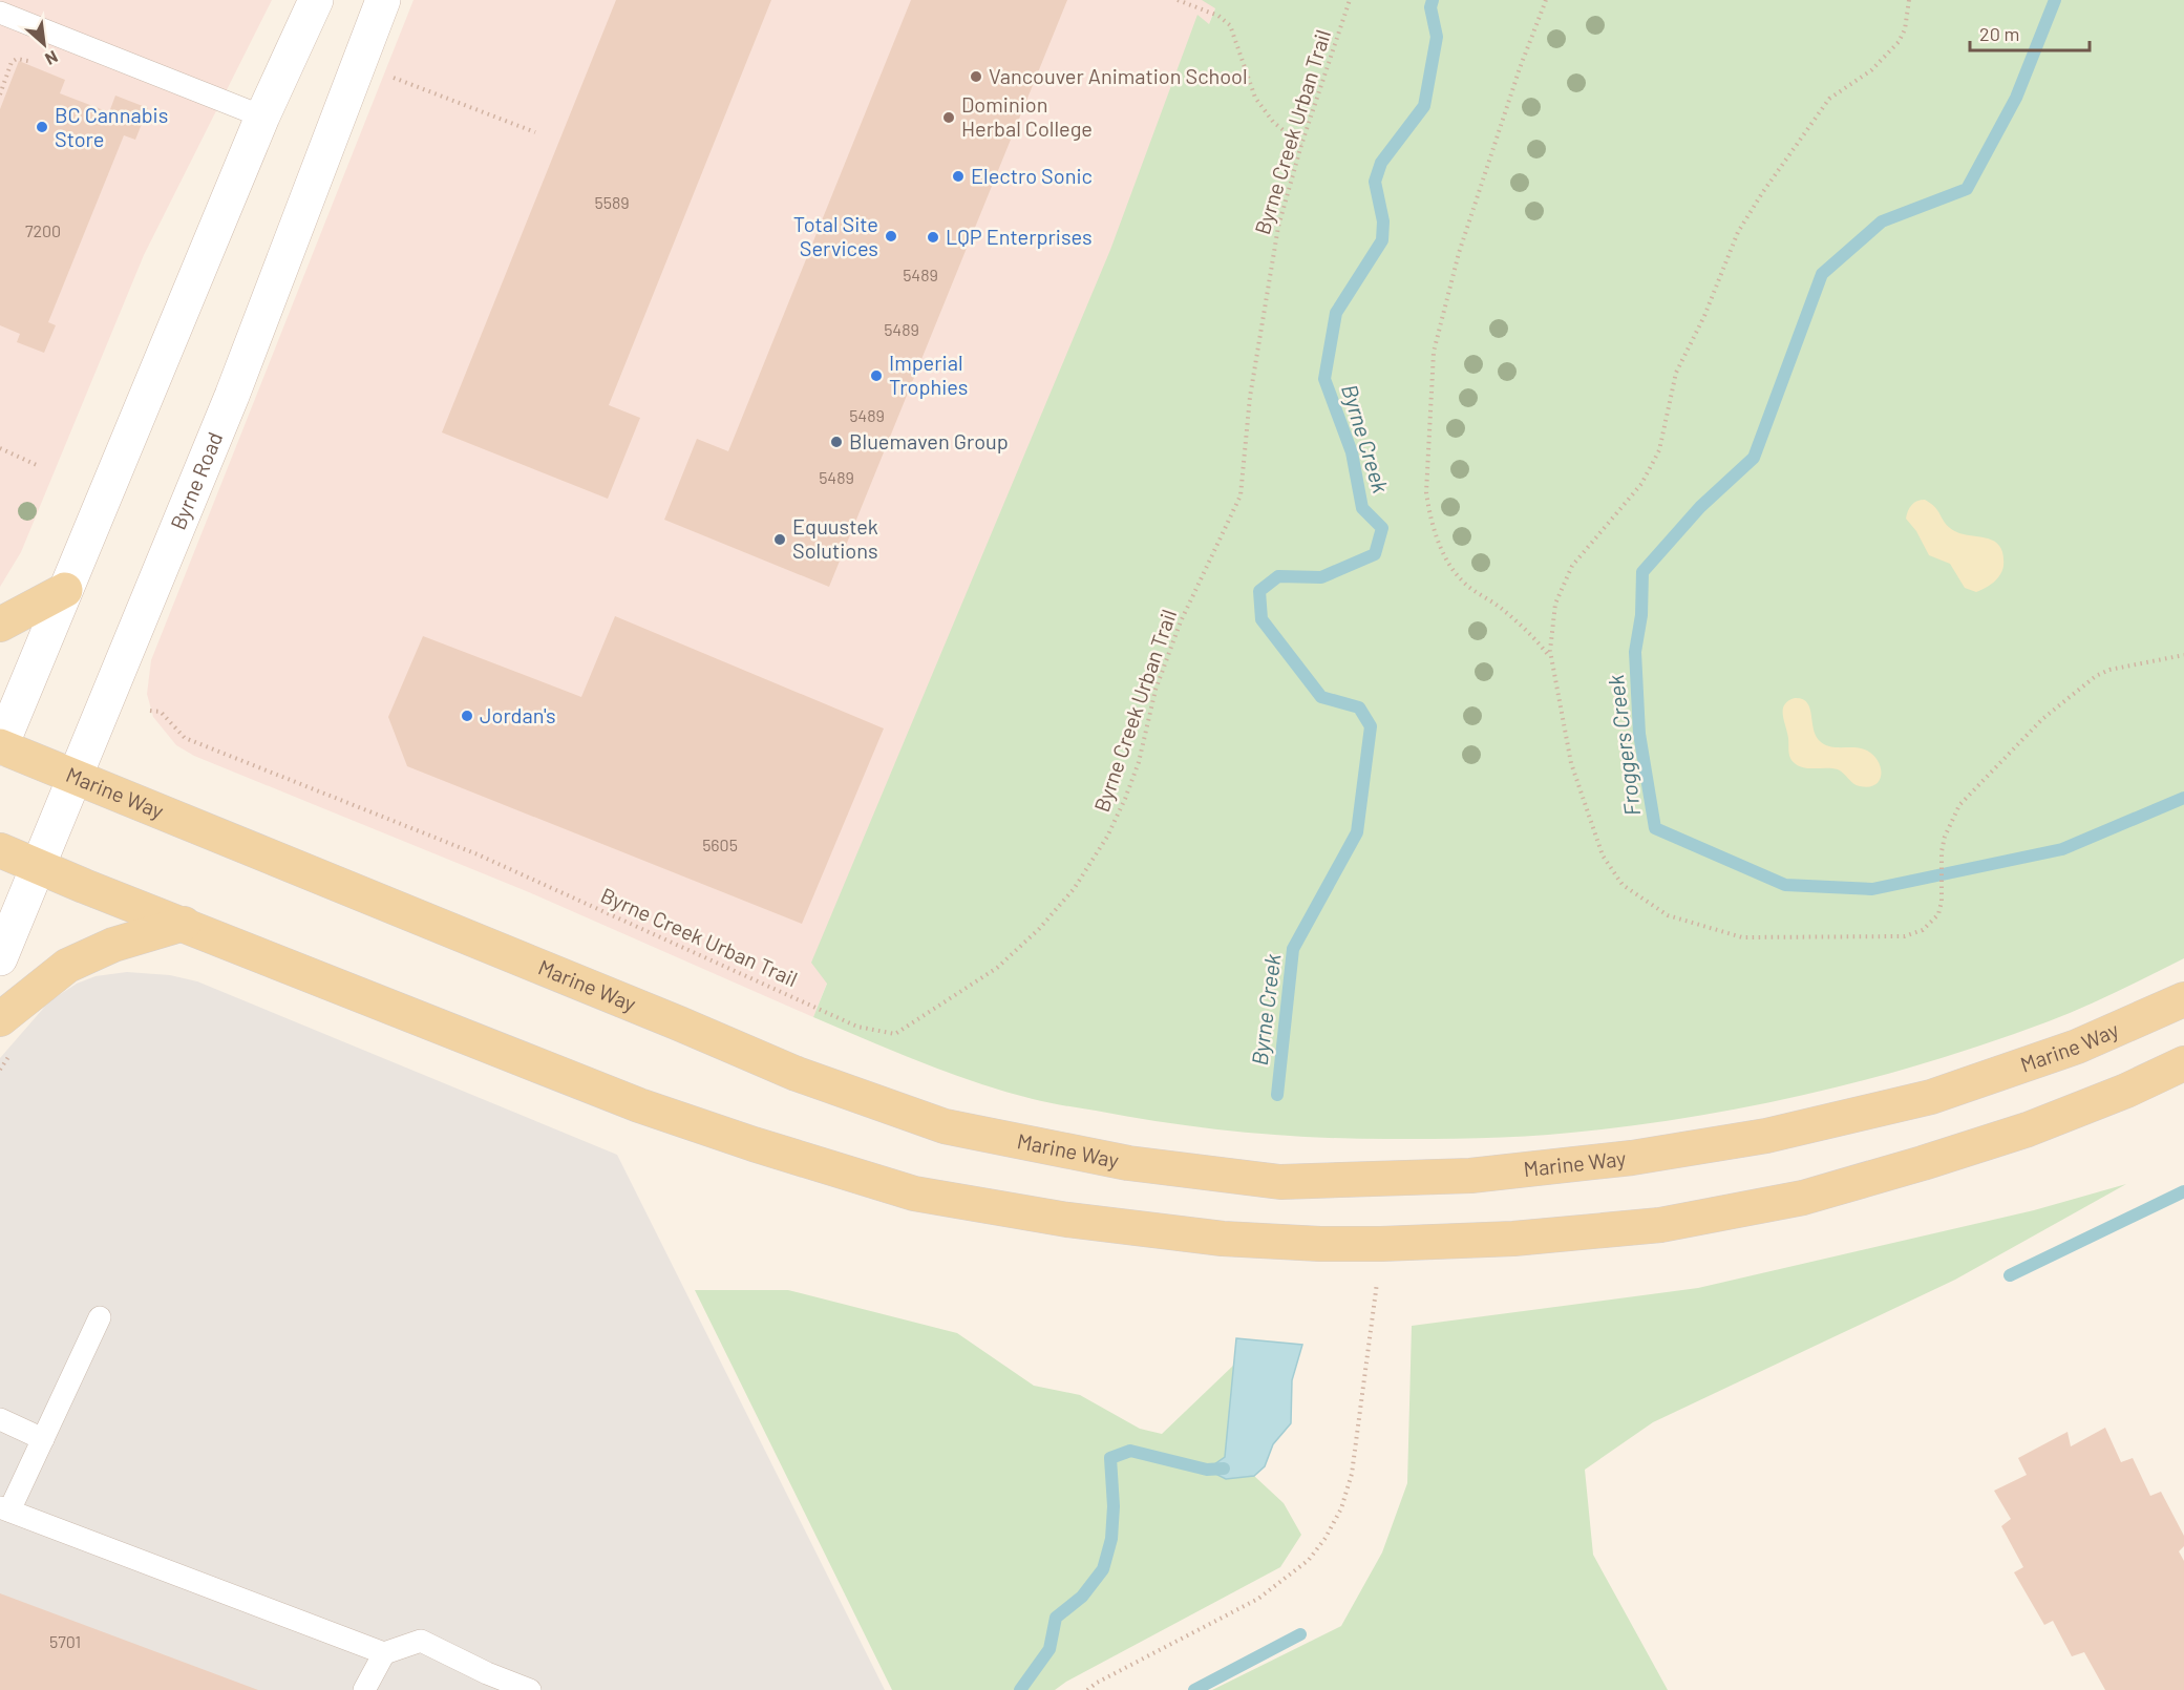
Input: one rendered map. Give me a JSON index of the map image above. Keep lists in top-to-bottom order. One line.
{"streets":{"main road":["Marine Way"],"street":["Byrne Road"],"path":["Byrne Creek Urban Trail"]},"crossings":[["Byrne Road","Marine Way"]],"water":["Byrne Creek","Froggers Creek"],"places":["Vancouver Animation School","Dominion Herbal College","BC Cannabis Store","Electro Sonic","Total Site Services","LQP Enterprises","Imperial Trophies","Bluemaven Group","Equustek Solutions","Jordan's"],"house_numbers":["5589","7200","5489","5489","5489","5489","5605","5701"],"scale_bar":"20 m","north":"bottom right"}
